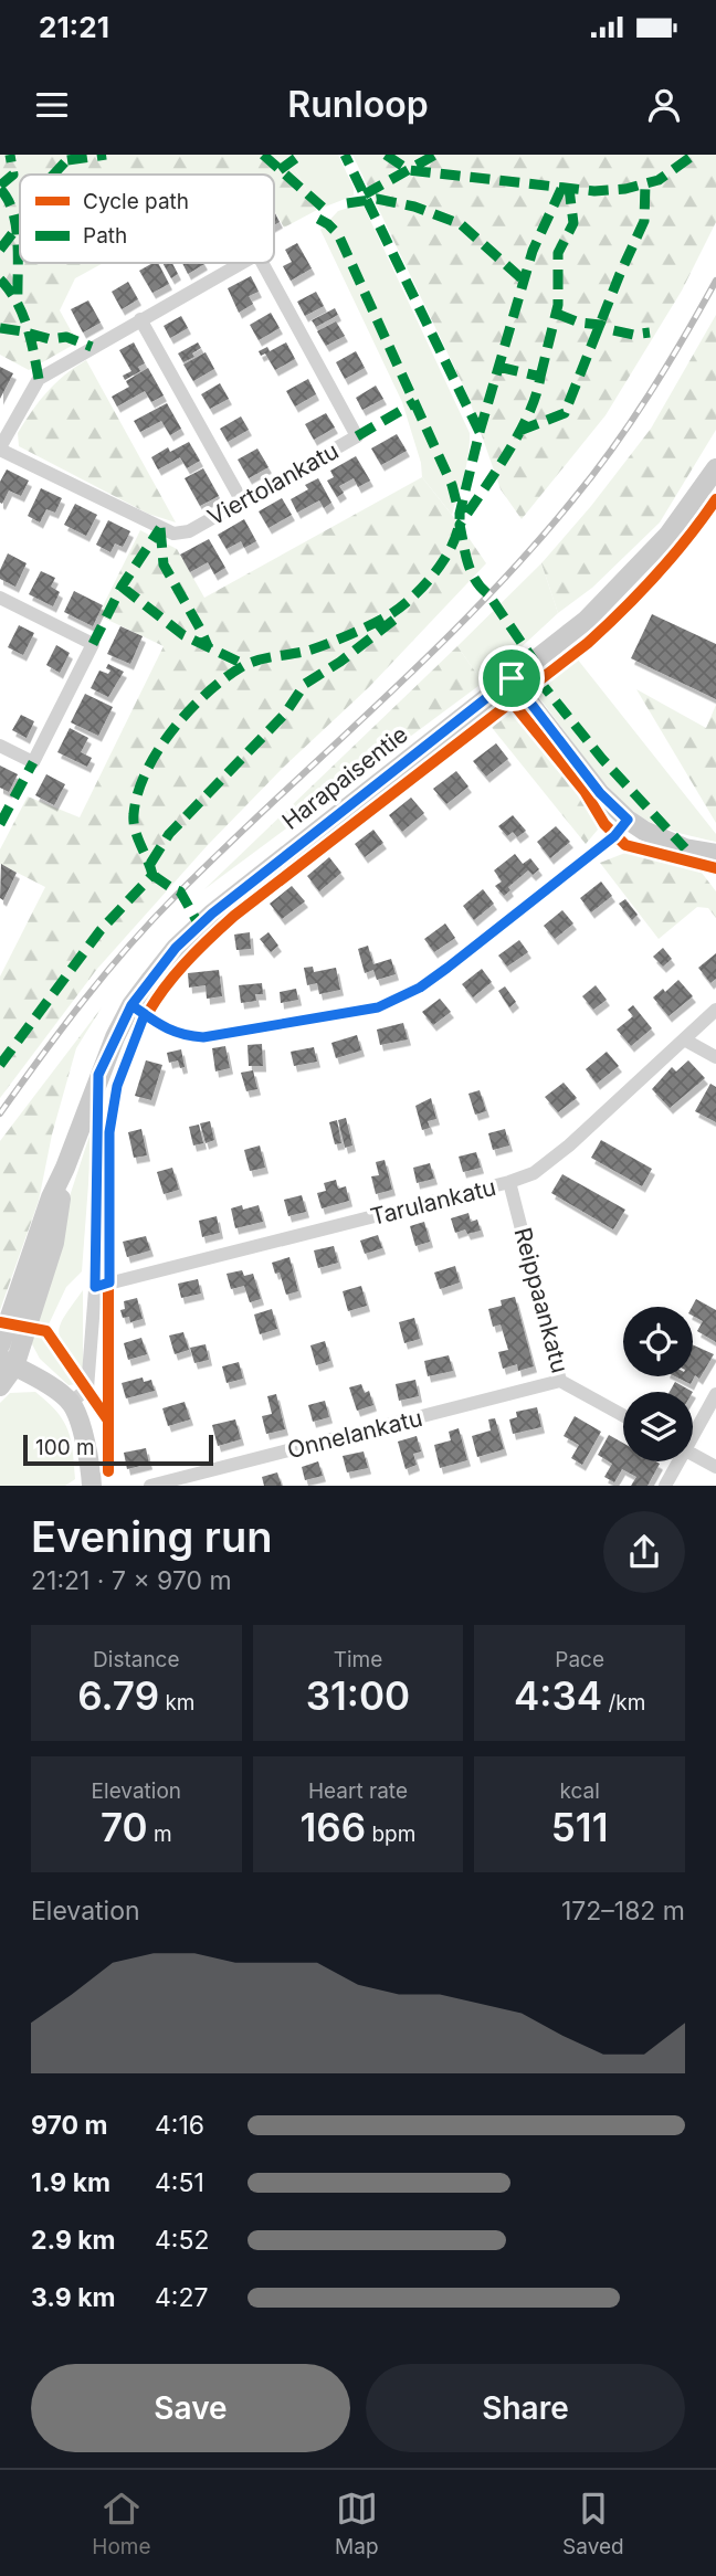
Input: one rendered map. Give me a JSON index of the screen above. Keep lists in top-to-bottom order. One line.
{"streets":{"main road":["Harapaisentie"],"street":["Viertolankatu","Tarulankatu","Reippaankatu","Onnelankatu"]},"crossings":[["Tarulankatu","Reippaankatu"],["Reippaankatu","Onnelankatu"]],"legend":["Cycle path","Path"],"scale_bar":"100 m","page":{"status":"21:21","header":"Runloop","scale":"100 m","heading":["Evening run","21:21 · 7 × 970 m"],"stats":[["Distance","6.79 km"],["Time","31:00"],["Pace","4:34 /km"],["Elevation","70 m"],["Heart rate","166 bpm"],["kcal","511"]],"chart":["Elevation","172–182 m"],"list":[{"name":"970 m","note":"4:16"},{"name":"1.9 km","note":"4:51"},{"name":"2.9 km","note":"4:52"},{"name":"3.9 km","note":"4:27"}],"buttons":["Save","Share"],"tabs":["Home","Map","Saved"]}}
